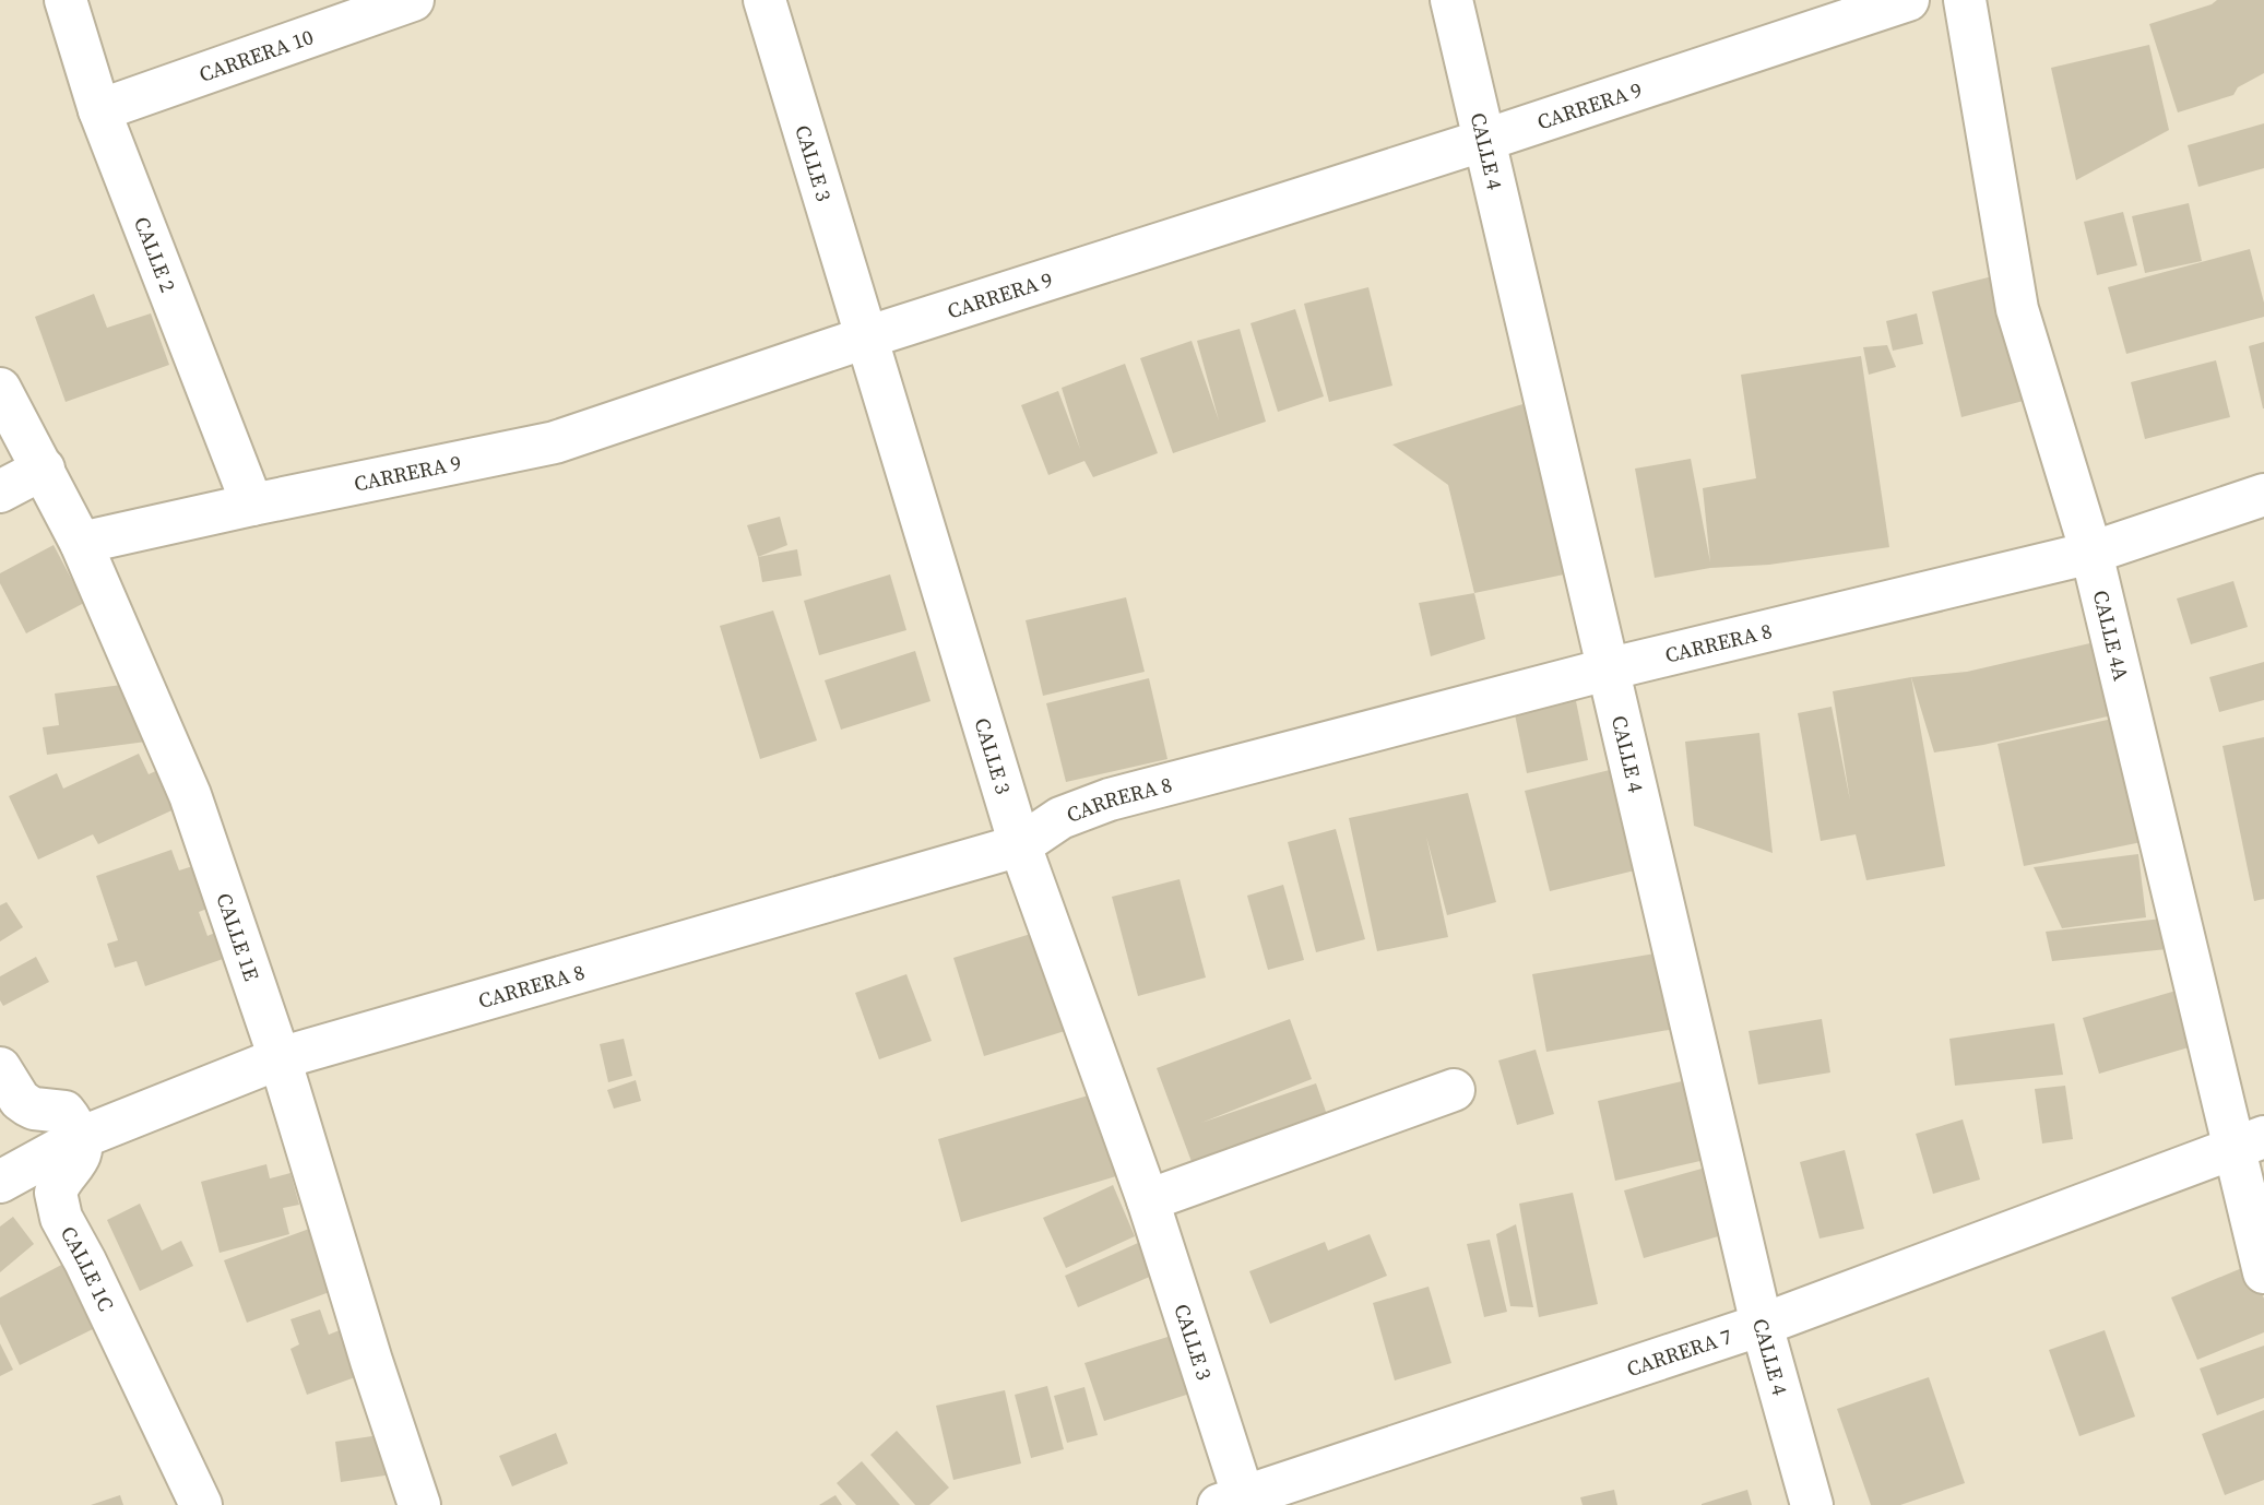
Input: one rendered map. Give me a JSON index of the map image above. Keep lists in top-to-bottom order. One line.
{"streets":{"street":["CARRERA 10","CARRERA 9","CALLE 4","CALLE 3","CALLE 2","CALLE 4A","CARRERA 8","CALLE 1E","CALLE 1C","CARRERA 7"]},"crossings":[["CARRERA 10","CALLE 2"],["CARRERA 9","CALLE 4"],["CARRERA 9","CALLE 3"],["CARRERA 9","CALLE 2"],["CARRERA 9","CALLE 1E"],["CALLE 4","CARRERA 8"],["CALLE 4","CARRERA 7"],["CALLE 3","CARRERA 8"],["CALLE 3","CARRERA 7"],["CALLE 4A","CARRERA 8"],["CALLE 4A","CARRERA 7"],["CARRERA 8","CALLE 1E"],["CARRERA 8","CALLE 1C"]]}
